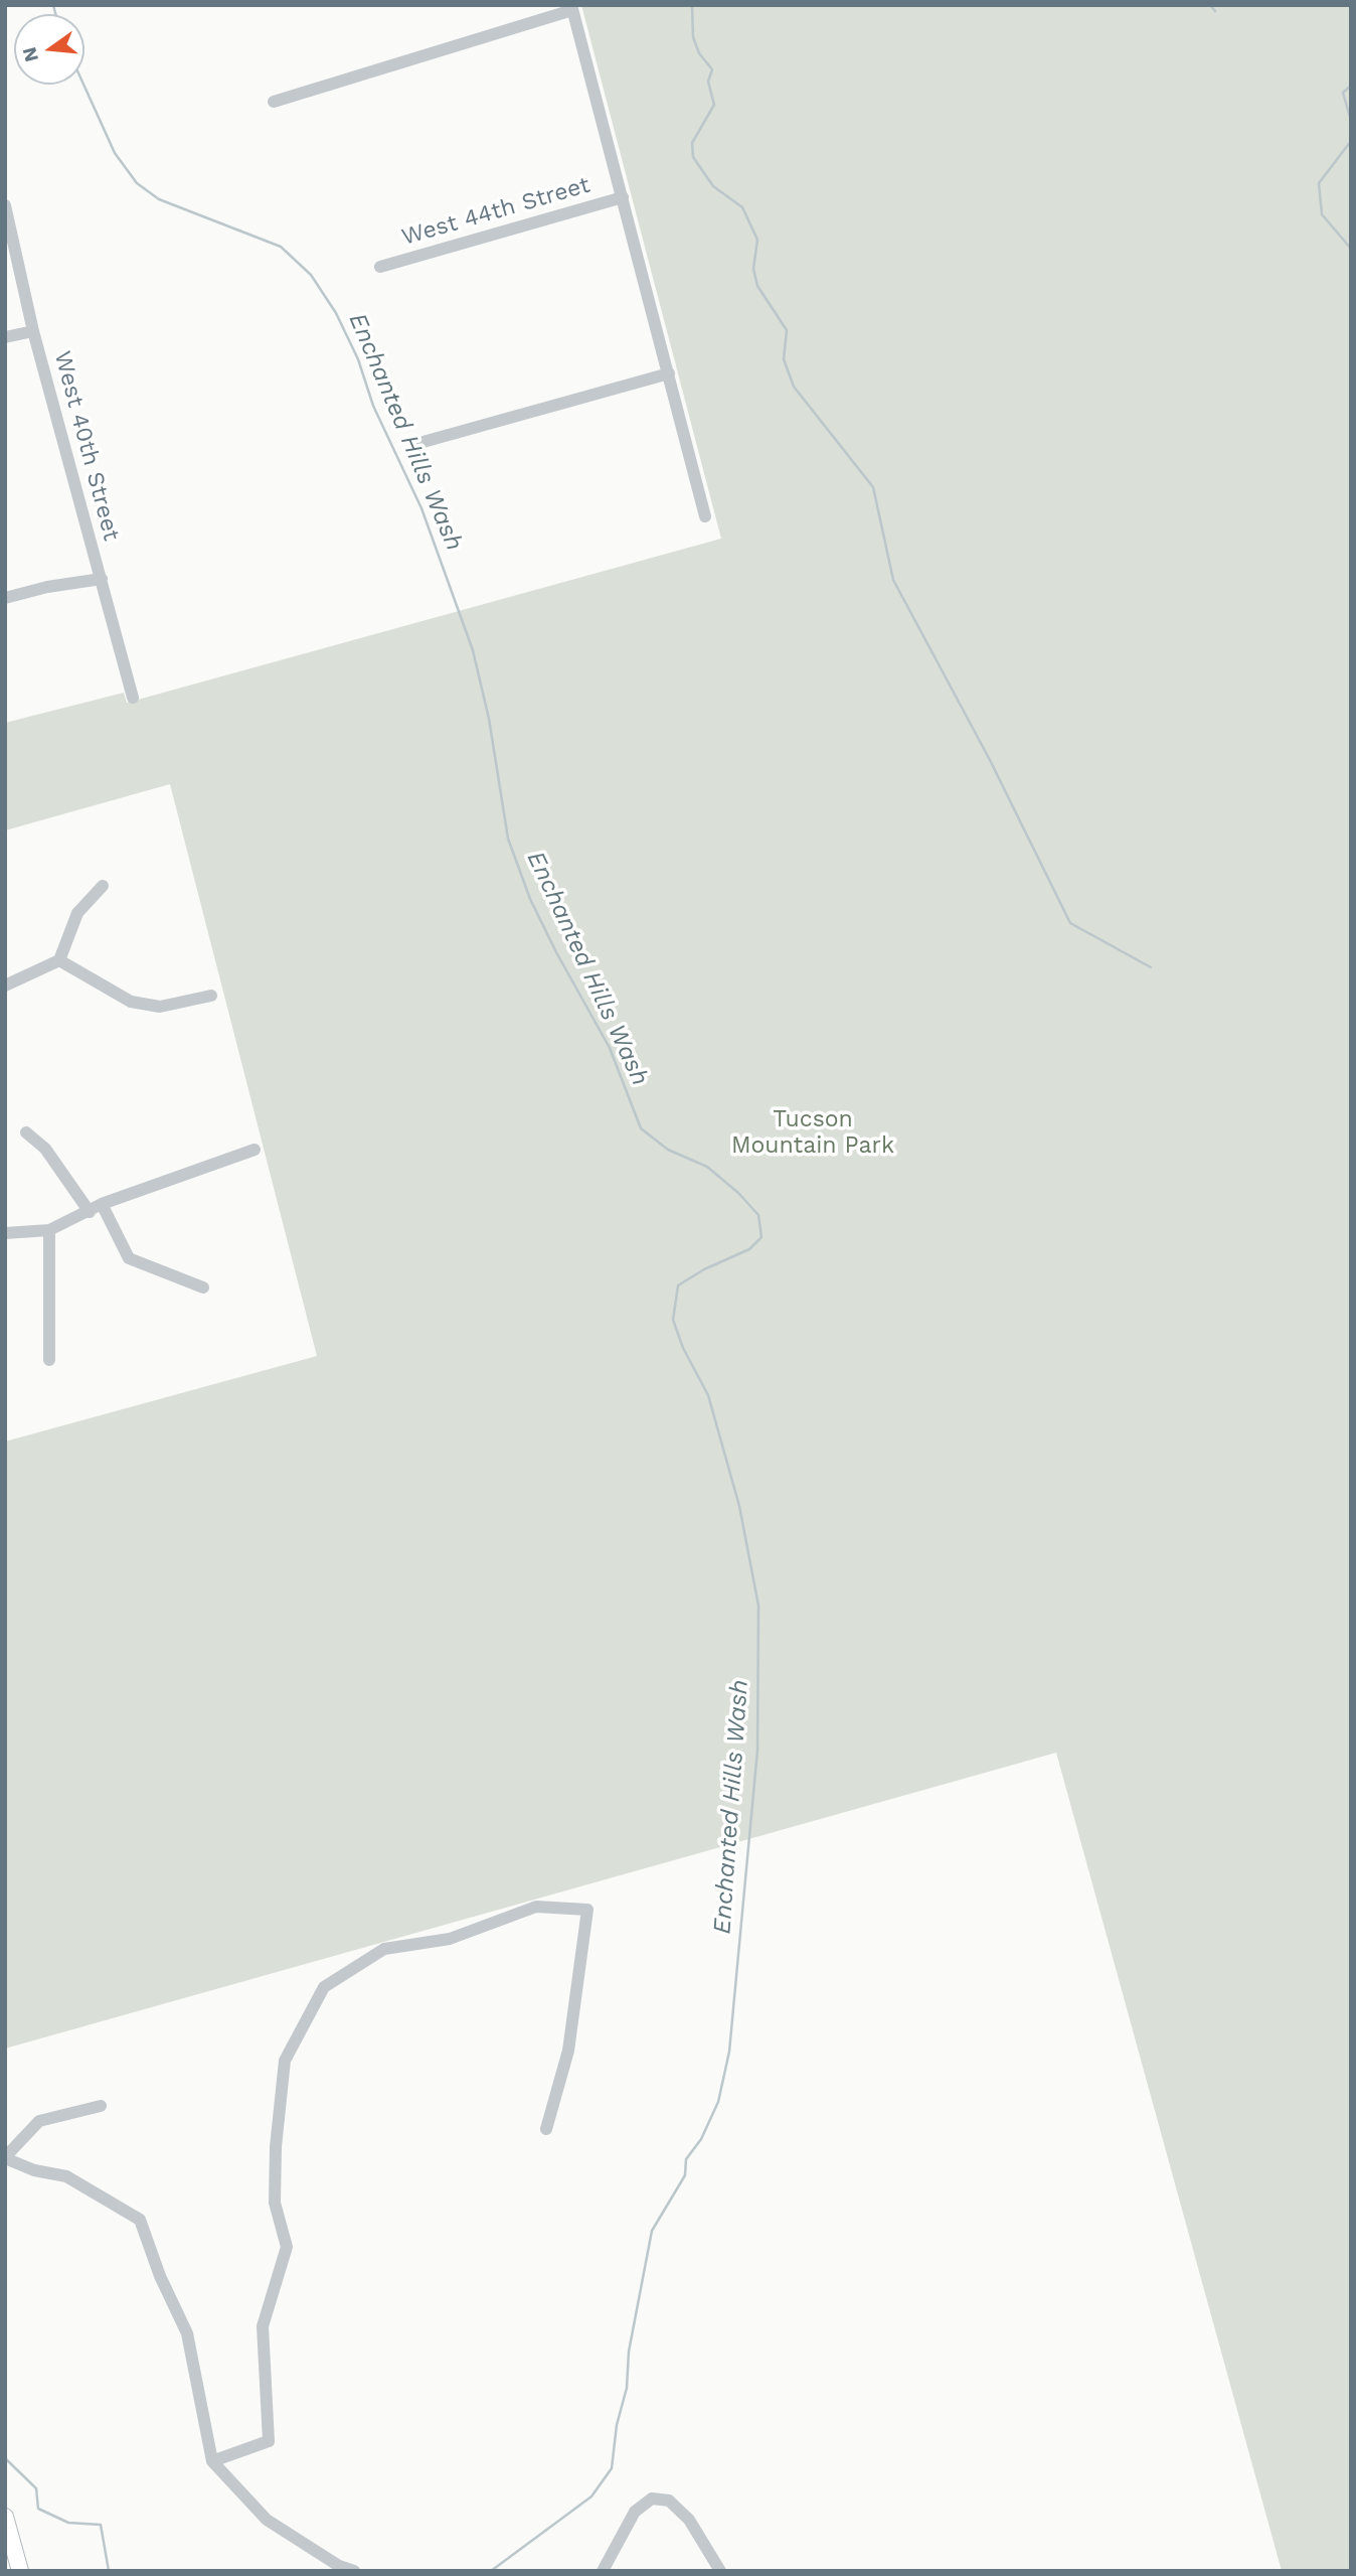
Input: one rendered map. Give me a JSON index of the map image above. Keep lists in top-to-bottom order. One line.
{"streets":{"street":["West 44th Street","West 40th Street"]},"water":["Enchanted Hills Wash"],"parks":["Tucson Mountain Park"],"north":"left"}
